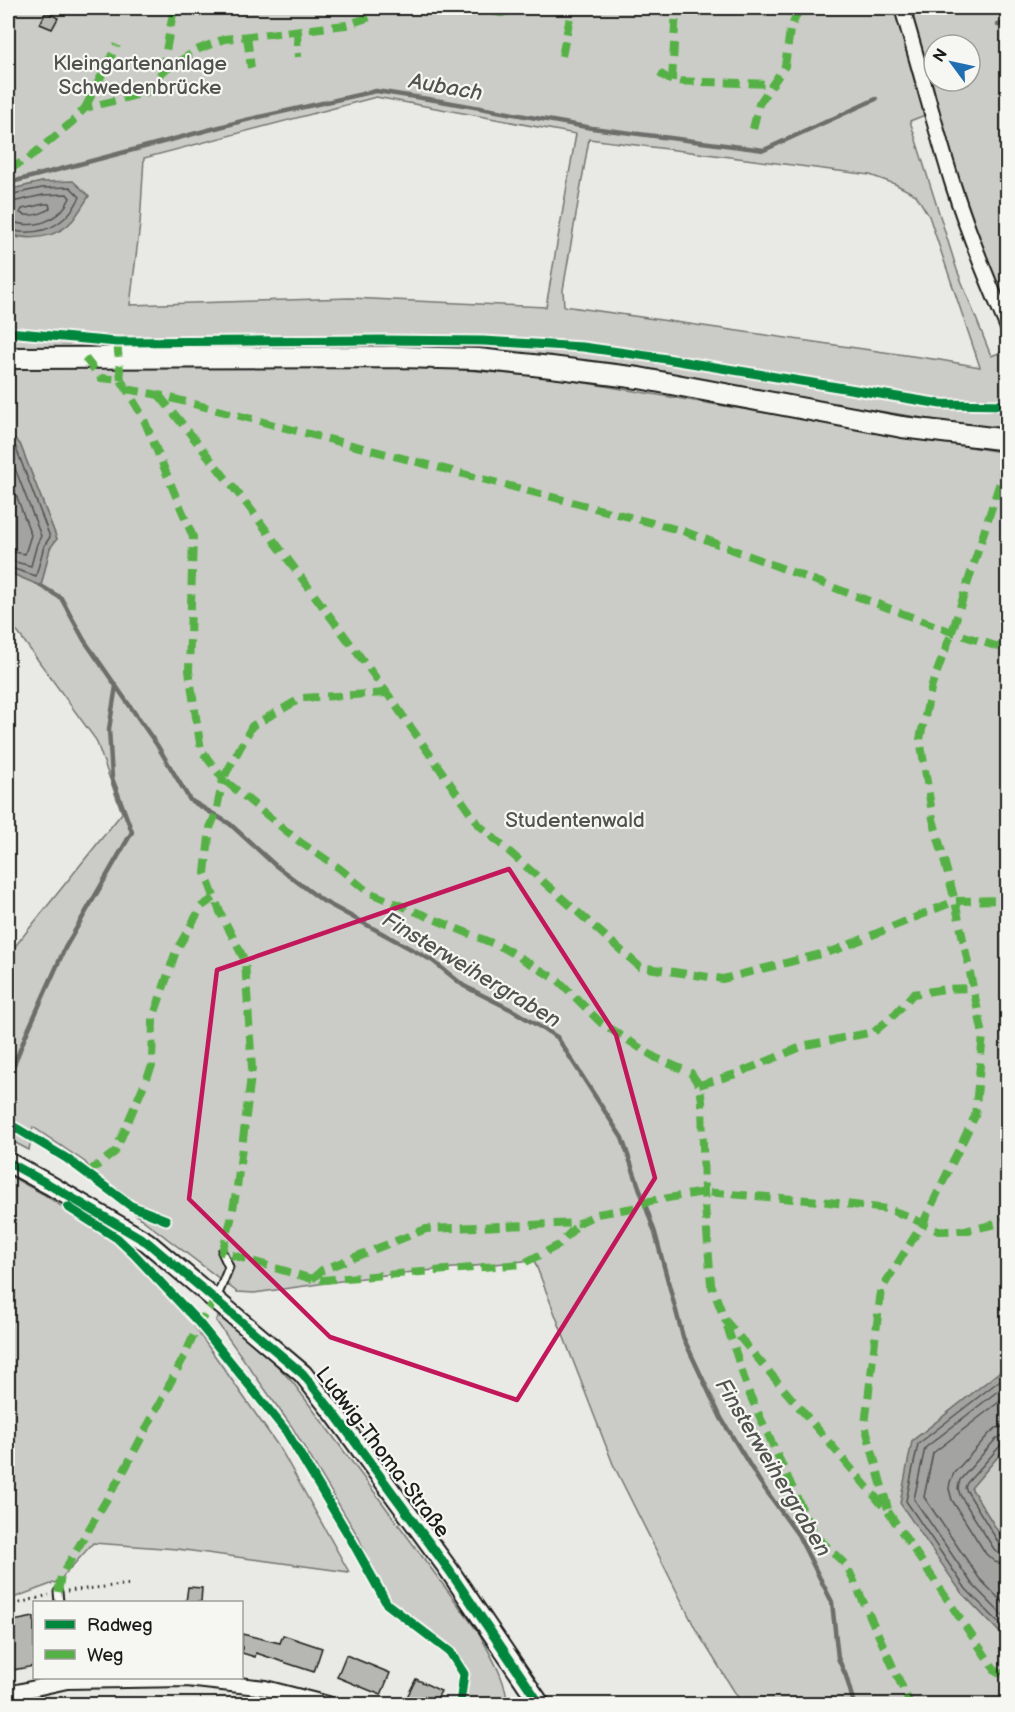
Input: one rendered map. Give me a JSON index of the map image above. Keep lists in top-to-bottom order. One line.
{"streets":{"street":["Ludwig-Thoma-Straße"]},"water":["Aubach","Finsterweihergraben"],"parks":["Kleingartenanlage Schwedenbrücke","Studentenwald"],"legend":["Radweg","Weg"],"north":"top left"}
